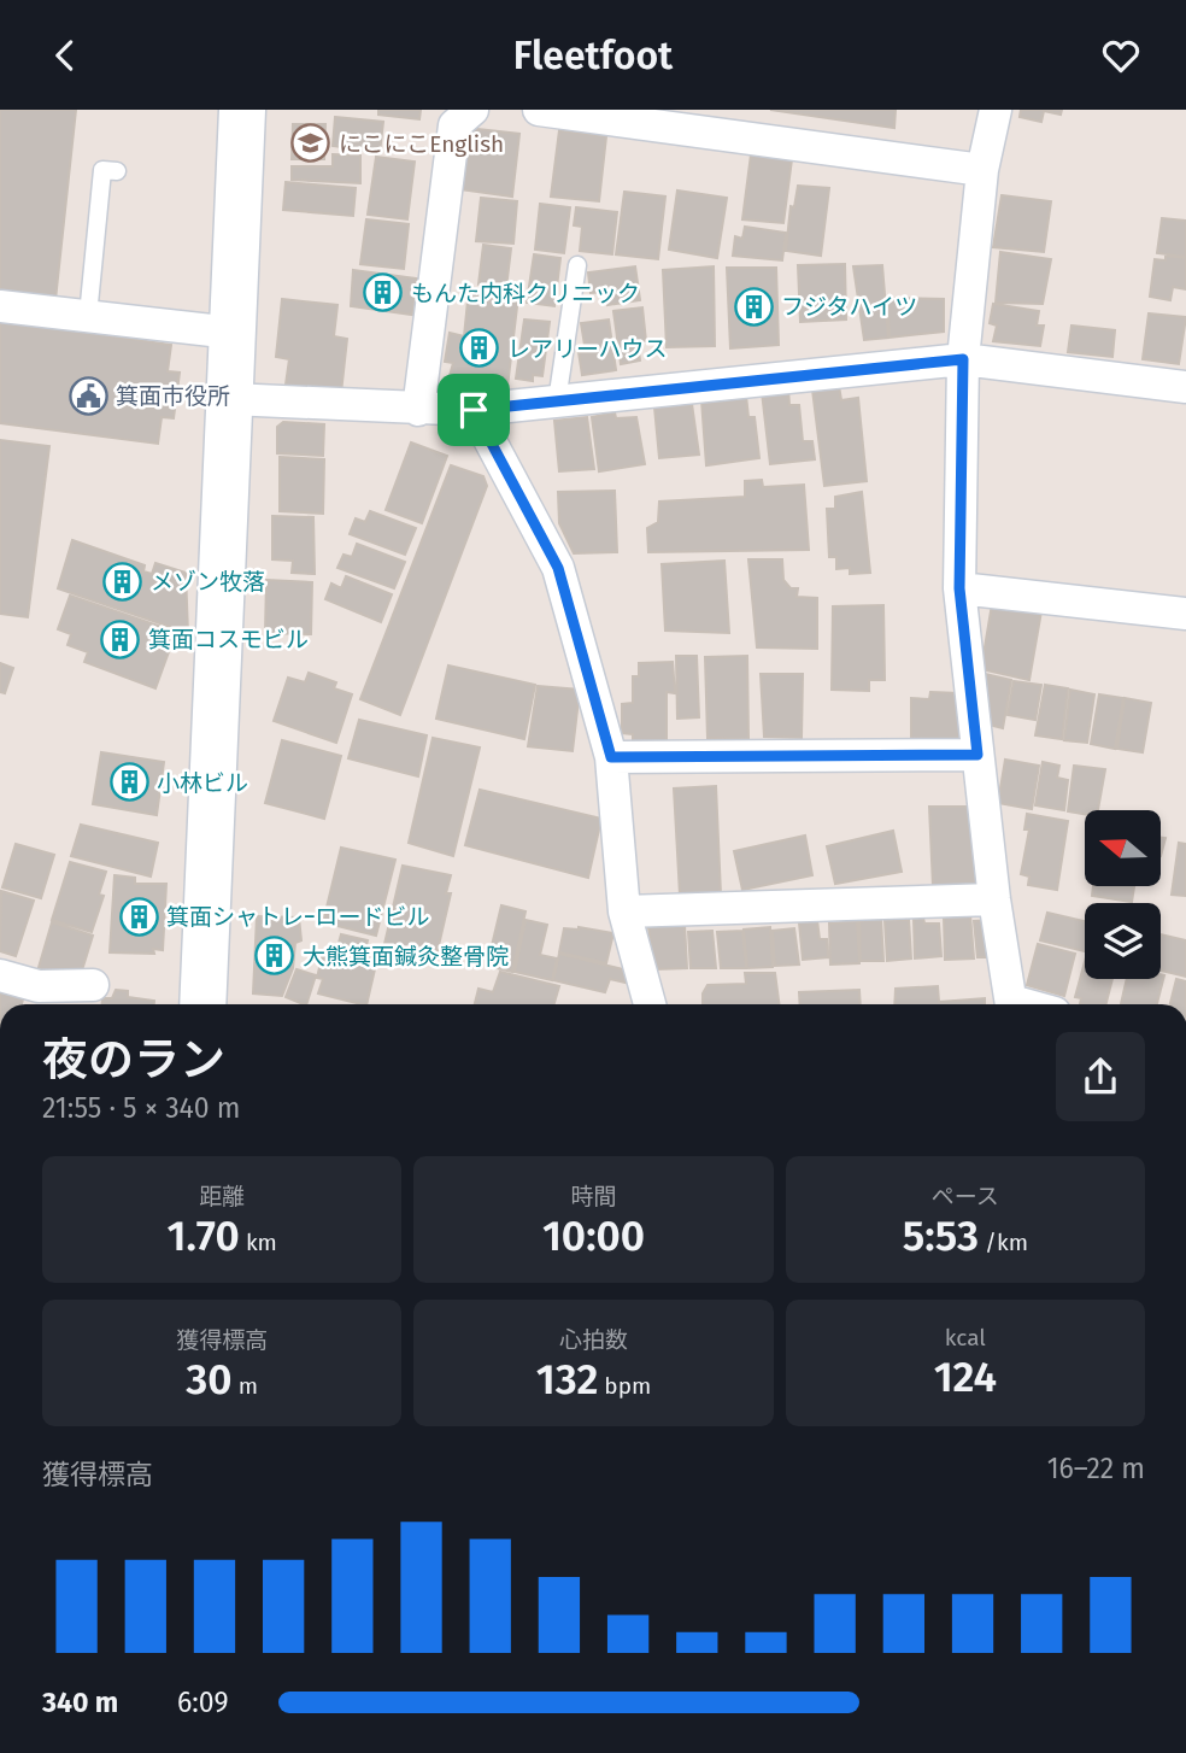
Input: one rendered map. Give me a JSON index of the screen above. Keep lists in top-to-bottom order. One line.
{"places":{"school or university":["にこにこEnglish"],"building":["もんた内科クリニック","フジタハイツ","レアリーハウス","メゾン牧落","箕面コスモビル","小林ビル","箕面シャトレｰロードビル","大熊箕面鍼灸整骨院"],"public building":["箕面市役所"]},"north":"left","page":{"header":"Fleetfoot","heading":["夜のラン","21:55 · 5 × 340 m"],"stats":[["距離","1.70 km"],["時間","10:00"],["ペース","5:53 /km"],["獲得標高","30 m"],["心拍数","132 bpm"],["kcal","124"]],"chart":["獲得標高","16–22 m"],"list":[{"name":"340 m","note":"6:09"}]}}
